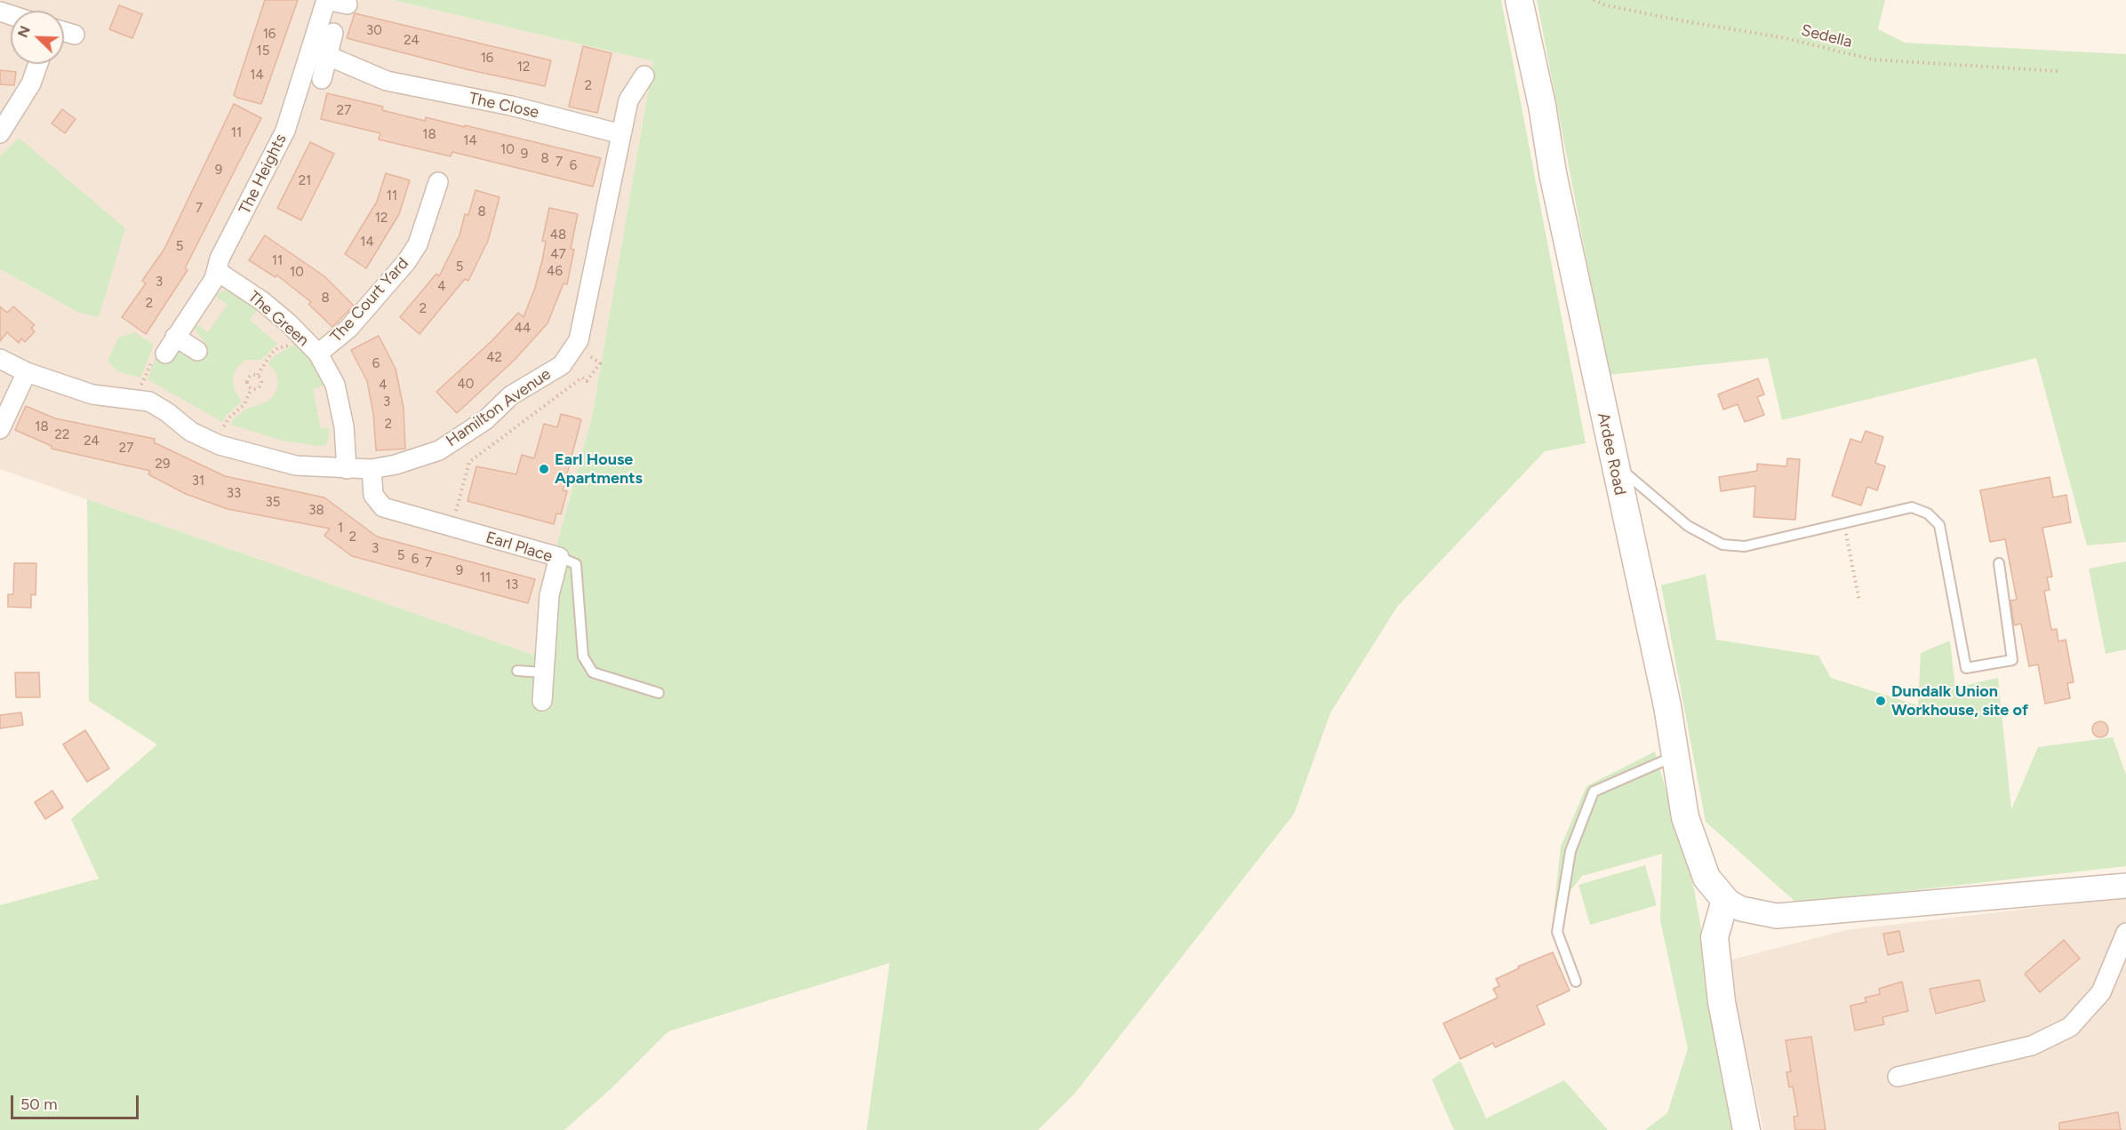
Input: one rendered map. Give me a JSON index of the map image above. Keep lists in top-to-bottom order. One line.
{"streets":{"main road":["Ardee Road"],"street":["The Close","The Heights","The Court Yard","The Green","Hamilton Avenue","Earl Place"],"path":["Sedella"]},"crossings":[["The Close","Hamilton Avenue"],["The Heights","The Green"],["The Court Yard","The Green"],["The Green","Hamilton Avenue"],["Hamilton Avenue","Earl Place"]],"places":["Earl House Apartments","Dundalk Union Workhouse, site of"],"house_numbers":["30","16","24","15","16","12","14","2","27","11","18","14","10","9","8","7","6","9","21","11","7","8","12","48","14","5","47","11","5","46","10","3","4","8","2","2","44","42","6","40","4","3","2","18","22","24","27","29","31","33","35","38","1","2","3","5","6","7","9","11","13"],"scale_bar":"50 m","north":"top left"}
